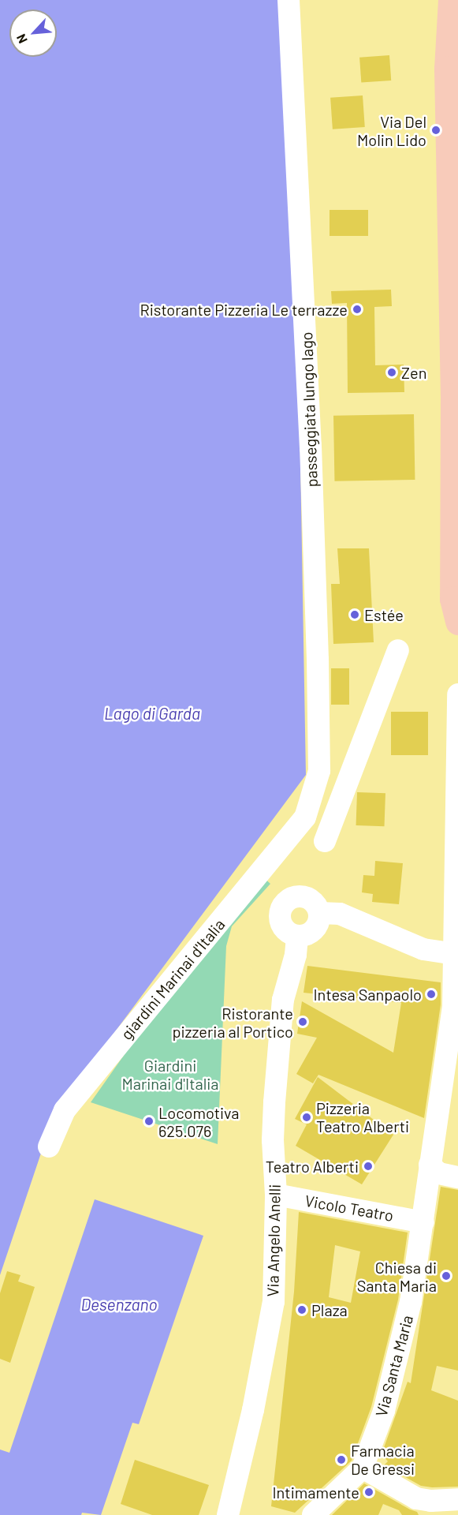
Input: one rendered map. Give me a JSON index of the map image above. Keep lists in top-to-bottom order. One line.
{"streets":{"street":["passeggiata lungo lago","giardini Marinai d'Italia","Vicolo Teatro","Via Angelo Anelli","Via Santa Maria"]},"crossings":[["passeggiata lungo lago","giardini Marinai d'Italia"],["Vicolo Teatro","Via Angelo Anelli"],["Vicolo Teatro","Via Santa Maria"]],"water":["Lago di Garda","Desenzano"],"parks":["Giardini Marinai d'Italia"],"places":["Via Del Molin Lido","Ristorante Pizzeria Le terrazze","Zen","Estée","Intesa Sanpaolo","Ristorante pizzeria al Portico","Pizzeria Teatro Alberti","Locomotiva 625.076","Teatro Alberti","Chiesa di Santa Maria","Plaza","Farmacia De Gressi","Intimamente"],"north":"bottom left"}
